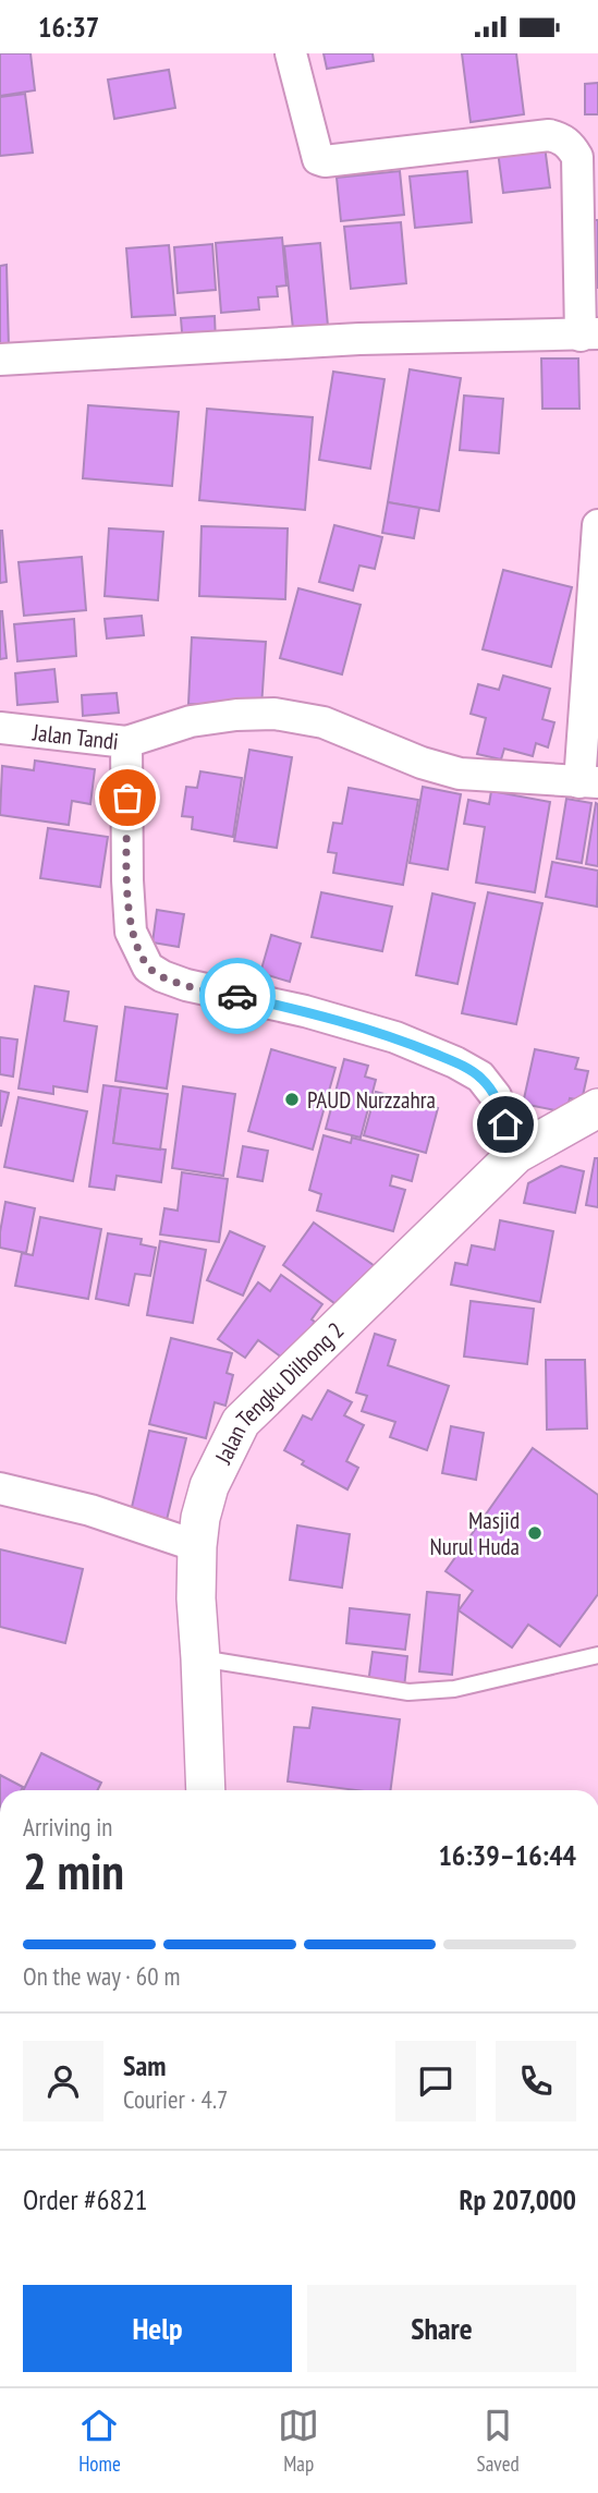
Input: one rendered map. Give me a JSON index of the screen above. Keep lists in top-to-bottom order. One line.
{"streets":{"street":["Jalan Tandi","Jalan Tengku Dilhong 2"]},"crossings":[["Jalan Tandi","Jalan Tengku Dilhong 2"]],"places":["PAUD Nurzzahra","Masjid Nurul Huda"],"page":{"status":"16:37","heading":["2 min","Arriving in","16:39–16:44"],"panel":["Sam","Courier · 4.7","Order #6821","Rp 207,000"],"bar":"On the way · 60 m","buttons":["Help","Share"],"tabs":["Home","Map","Saved"]}}
